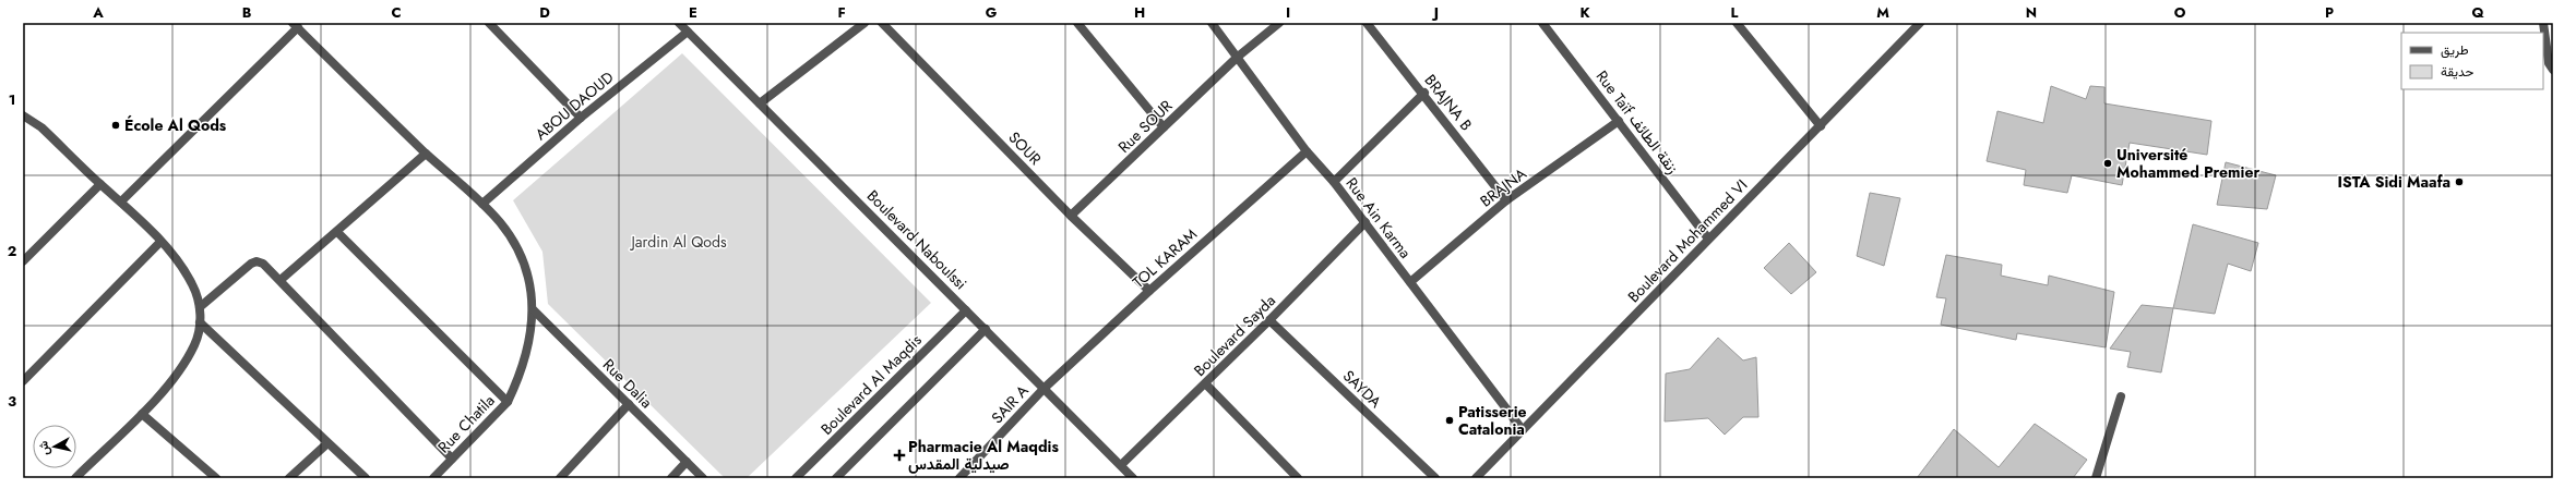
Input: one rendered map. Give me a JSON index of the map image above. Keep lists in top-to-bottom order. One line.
{"streets":{"street":["BRAJNA B","ABOU DAOUD","Rue Taïf زنقة الطائف","Rue SOUR","SOUR","BRAJNA","Rue Ain Karma","Boulevard Naboulssi","Boulevard Mohammed VI","TOL KARAM","Boulevard Sayda","Rue Dalia","Boulevard Al Maqdis","SAYDA","SAIR A","Rue Chatila"]},"crossings":[["BRAJNA B","BRAJNA"],["ABOU DAOUD","Boulevard Naboulssi"],["ABOU DAOUD","Rue Chatila"],["Rue Taïf زنقة الطائف","BRAJNA"],["Rue Taïf زنقة الطائف","Boulevard Mohammed VI"],["Rue SOUR","SOUR"],["Rue SOUR","Rue Ain Karma"],["SOUR","TOL KARAM"],["BRAJNA","Rue Ain Karma"],["Rue Ain Karma","Boulevard Mohammed VI"],["Rue Ain Karma","TOL KARAM"],["Rue Ain Karma","Boulevard Sayda"],["Boulevard Naboulssi","TOL KARAM"],["Boulevard Naboulssi","Boulevard Sayda"],["Boulevard Naboulssi","Boulevard Al Maqdis"],["Boulevard Naboulssi","SAIR A"],["TOL KARAM","SAIR A"],["Boulevard Sayda","SAYDA"],["Rue Dalia","Rue Chatila"]],"parks":["Jardin Al Qods"],"places":{"other":["École Al Qods","Université Mohammed Premier","ISTA Sidi Maafa","Patisserie Catalonia"],"health":["Pharmacie Al Maqdis صيدلية المقدس"]},"legend":["طريق","حديقة"],"north":"left","grid":{"columns":["A","B","C","D","E","F","G","H","I","J","K","L","M","N","O","P","Q"],"rows":["1","2","3"]}}
